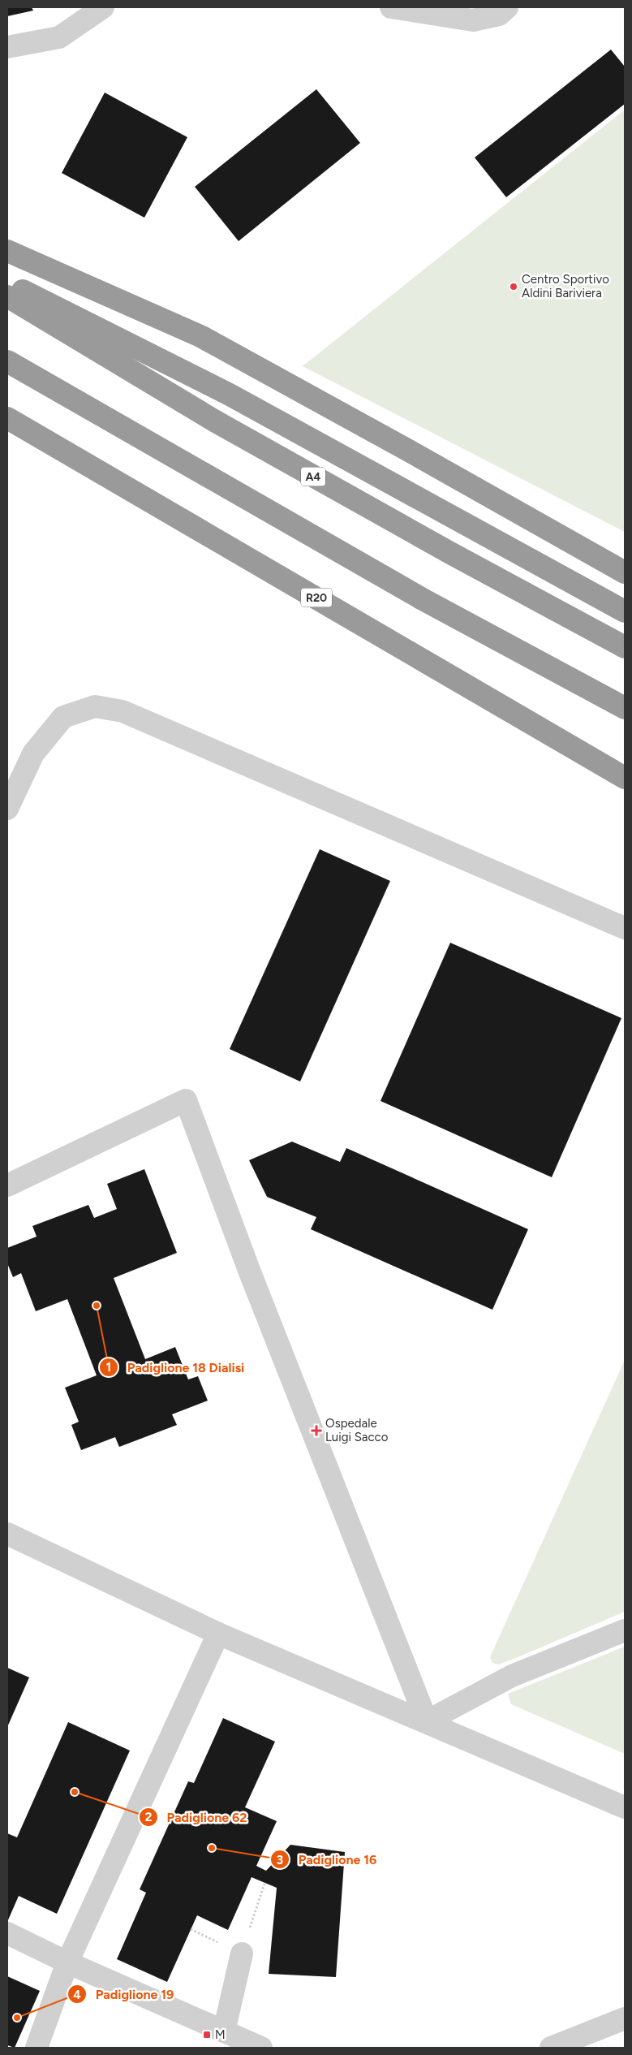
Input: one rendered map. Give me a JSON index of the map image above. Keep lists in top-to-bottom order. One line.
{"streets":{"highway":["A4","R20"]},"places":{"other":["Centro Sportivo Aldini Bariviera","Padiglione 18 Dialisi","Padiglione 62","Padiglione 16","Padiglione 19"],"health":["Ospedale Luigi Sacco"],"transit":["M"]}}
